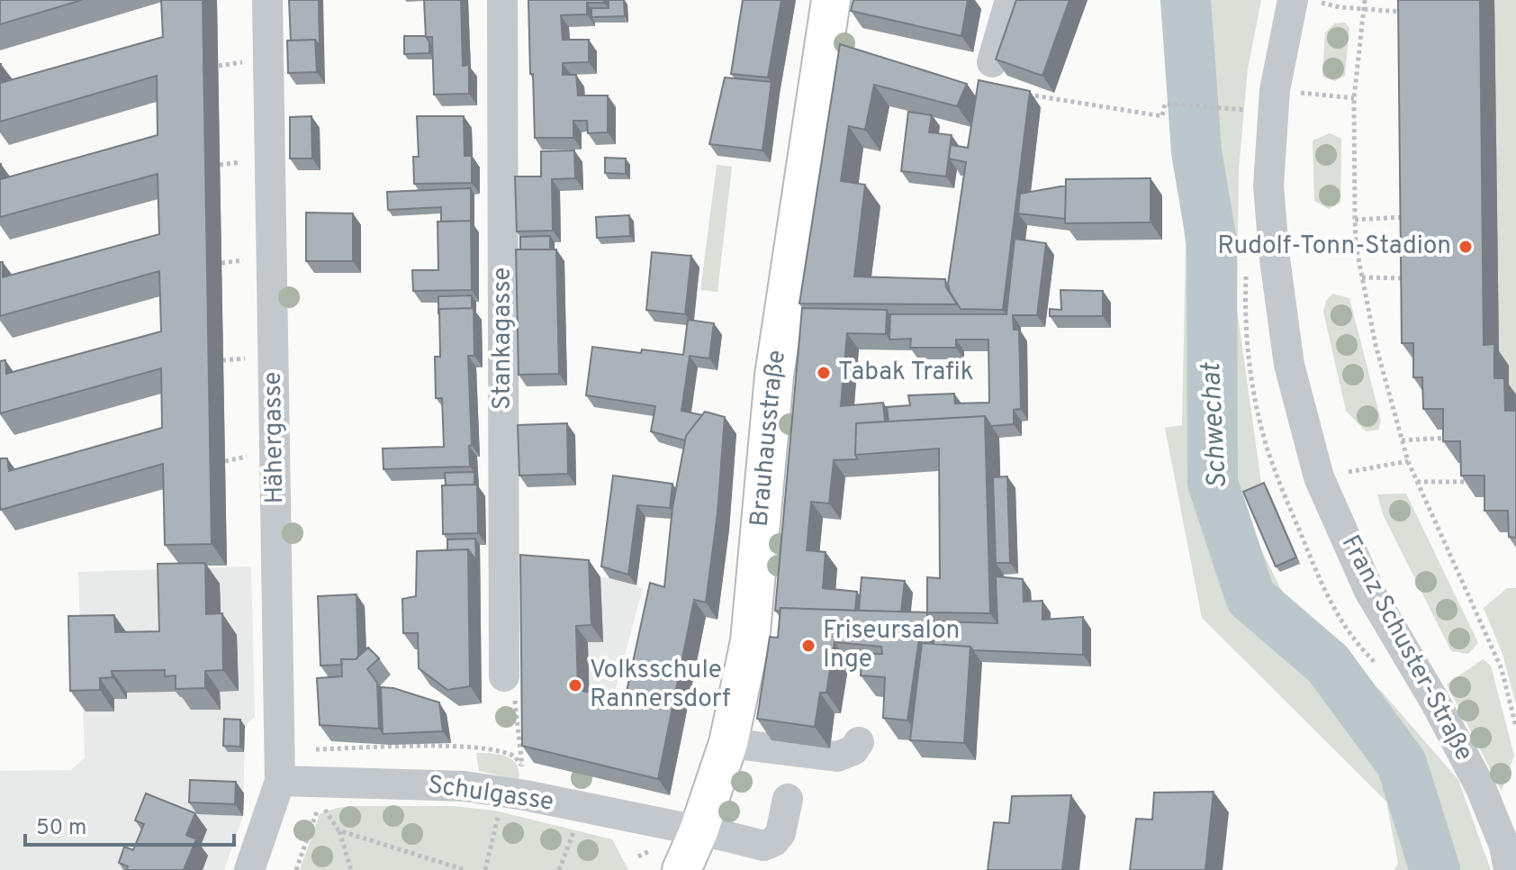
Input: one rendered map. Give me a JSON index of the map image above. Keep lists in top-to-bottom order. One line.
{"streets":{"main road":["Brauhausstraße"],"street":["Stankagasse","Hähergasse","Franz Schuster-Straße","Schulgasse"]},"crossings":[["Hähergasse","Schulgasse"],["Brauhausstraße","Schulgasse"]],"water":["Schwechat"],"places":["Rudolf-Tonn-Stadion","Tabak Trafik","Friseursalon Inge","Volksschule Rannersdorf"],"scale_bar":"50 m"}
